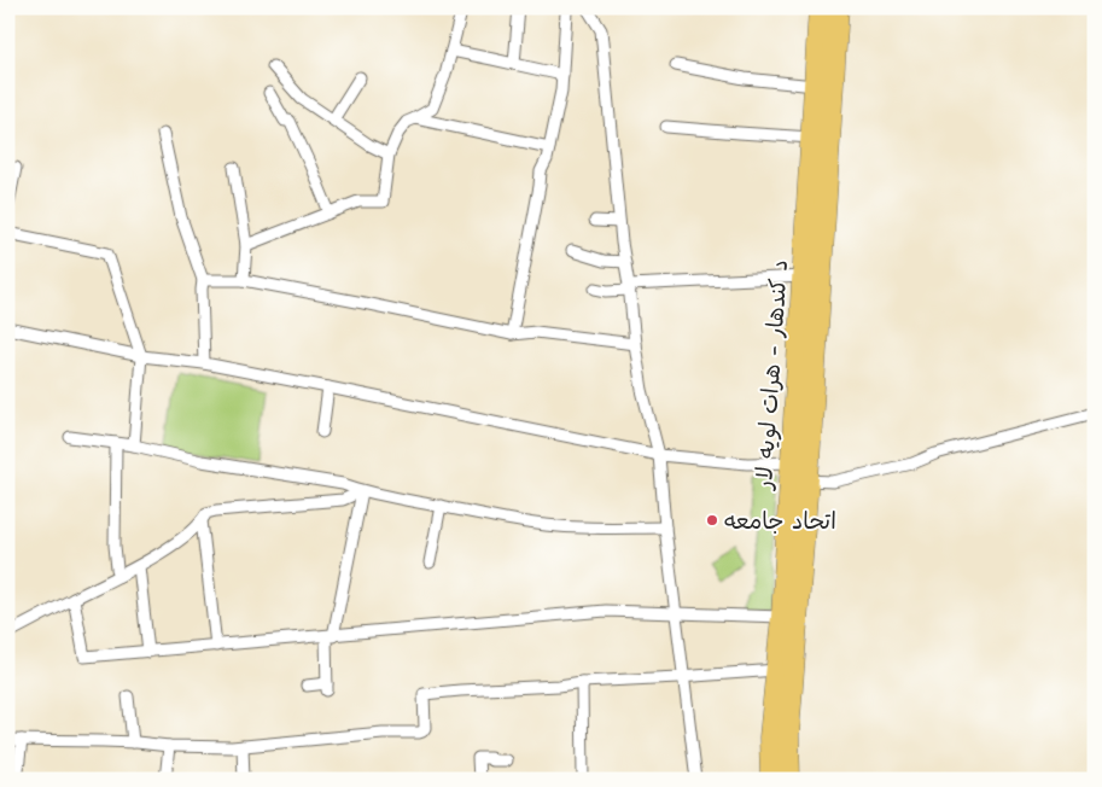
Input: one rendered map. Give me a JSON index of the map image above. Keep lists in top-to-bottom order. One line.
{"streets":{"highway":["د کندهار - هرات لويه لار"]},"places":["اتحاد جامعه"]}
